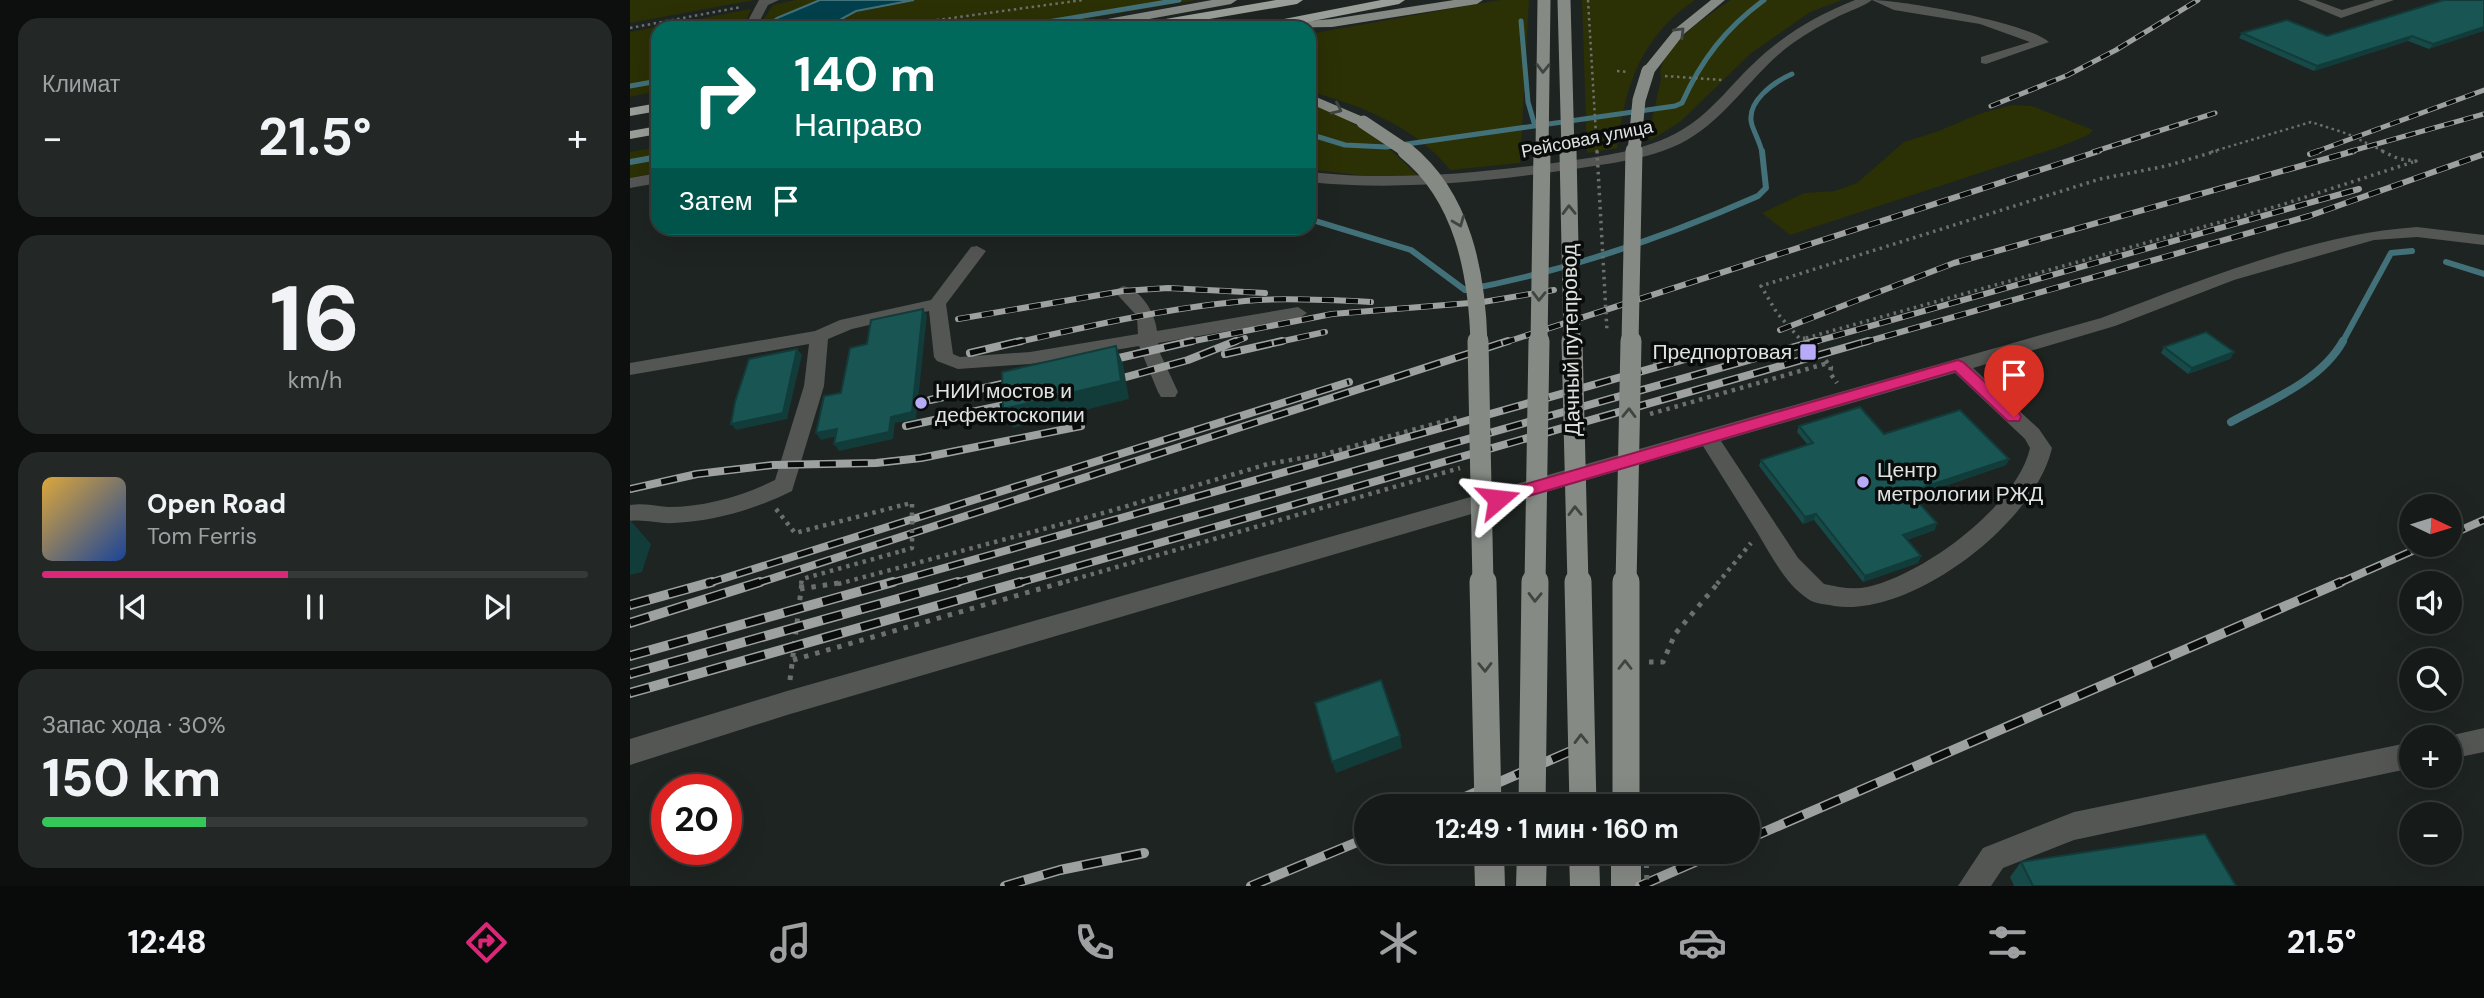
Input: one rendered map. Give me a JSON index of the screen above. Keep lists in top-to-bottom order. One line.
{"streets":{"main road":["Дачный путепровод"],"street":["Рейсовая улица"]},"places":{"transit":["Предпортовая"],"other":["НИИ мостов и дефектоскопии","Центр метрологии РЖД"]},"north":"right","page":{"tile":["Климат",["16","km/h"],["Запас хода · 30%","150 km"]],"turn":["140 m","Направо"],"heat":["−","21.5°","+"],"then":"Затем","song":["Open Road","Tom Ferris"],"map_buttons":["+","−"],"limit":"20","trip":"12:49 · 1 мин · 160 m","tabs":["12:48","21.5°"]}}
